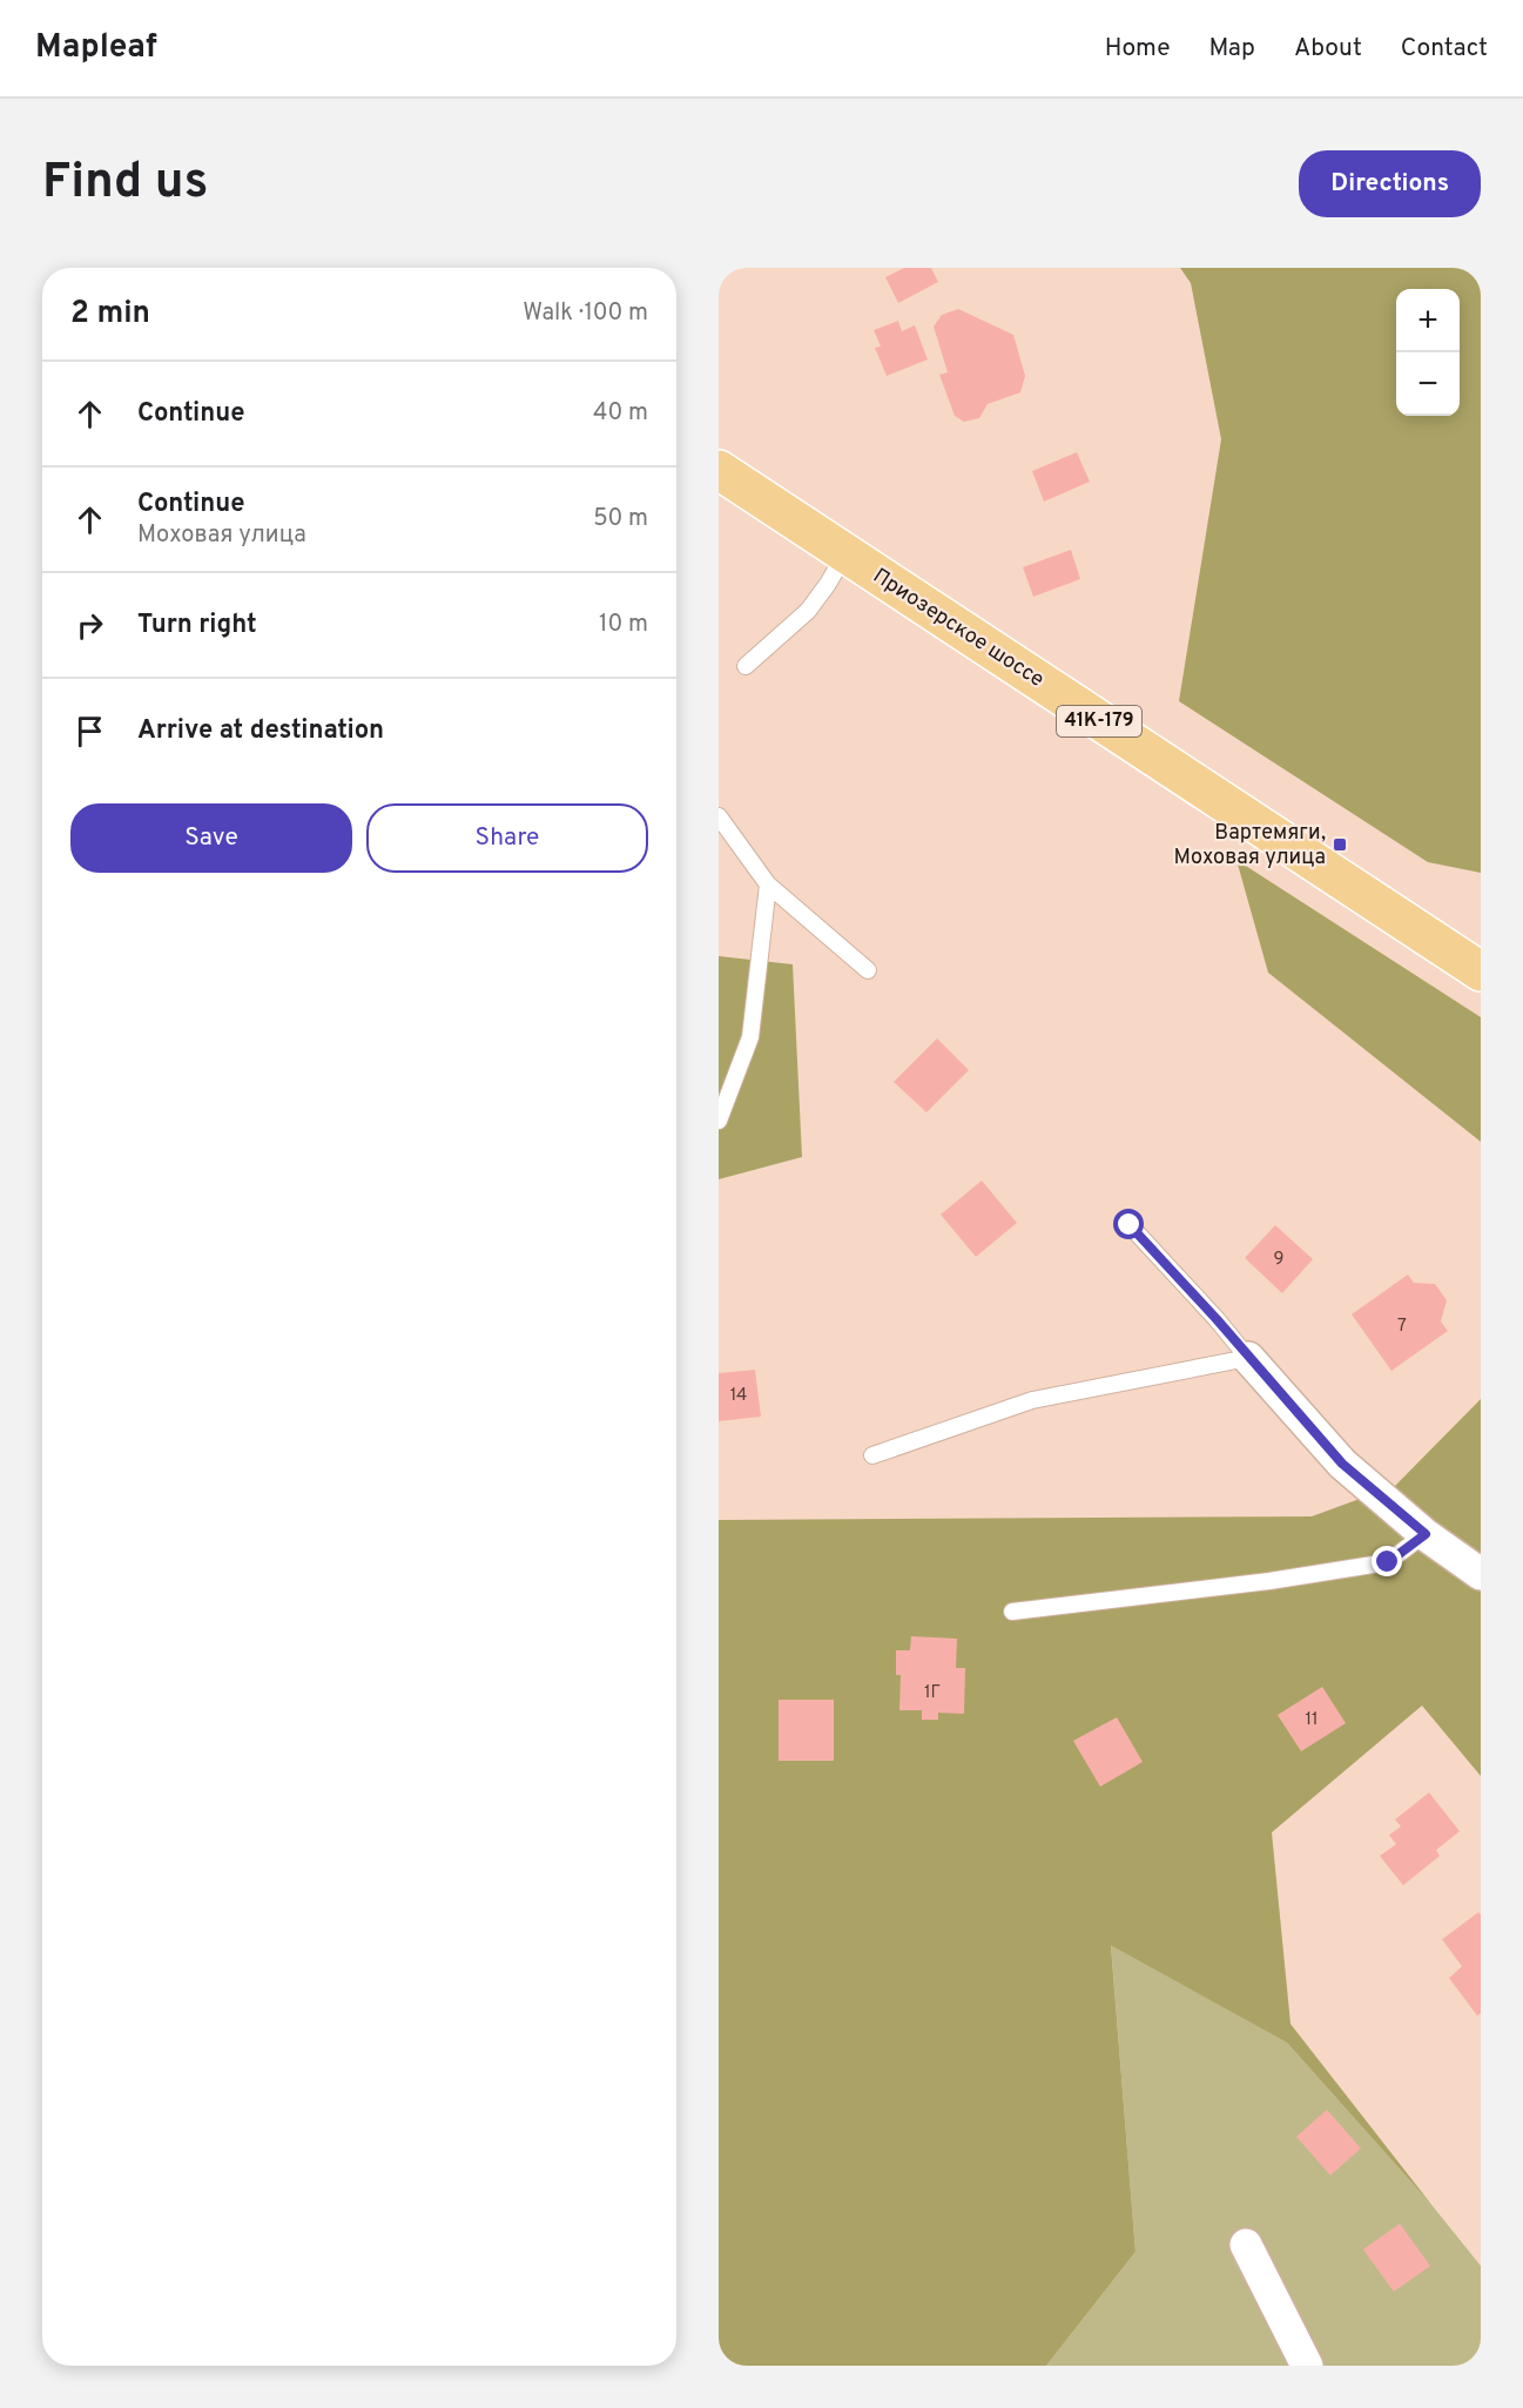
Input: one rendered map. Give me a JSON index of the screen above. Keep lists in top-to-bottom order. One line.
{"streets":{"main road":["Приозерское шоссе","41К-179"]},"places":{"transit":["Вартемяги, Моховая улица"]},"house_numbers":["9","7","14","1Г","11"],"page":{"header":"Mapleaf","nav":["Home","Map","About","Contact"],"buttons":["Directions",["Save","Share"]],"title":"Find us","heading":["2 min","Walk · 100 m"],"map_buttons":["+","−"],"list":[["Continue","40 m"],["Continue","Моховая улица","50 m"],["Turn right","10 m"],"Arrive at destination"]}}
